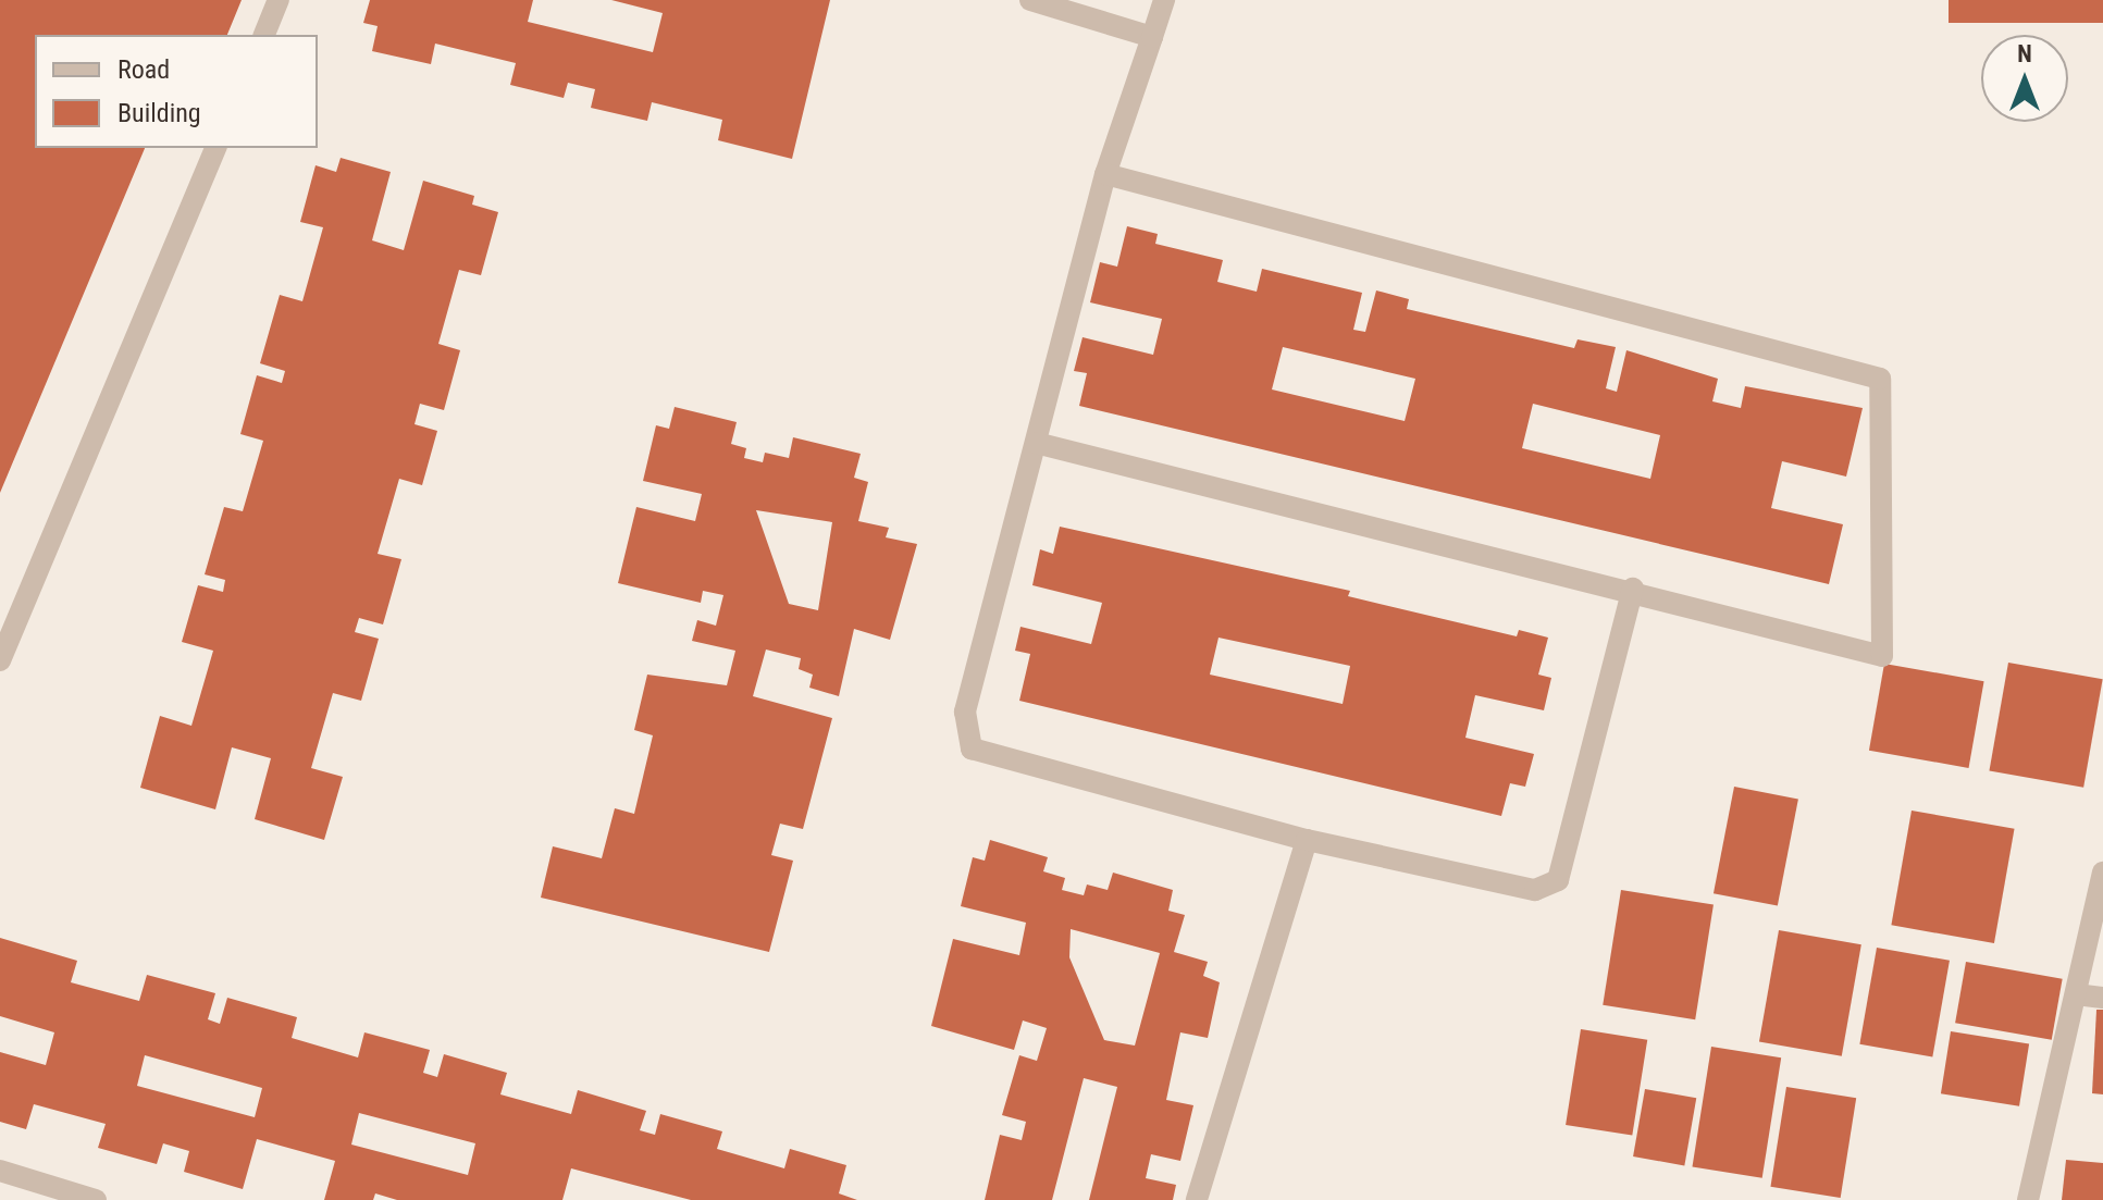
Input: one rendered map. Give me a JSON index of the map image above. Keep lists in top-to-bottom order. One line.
{"legend":["Road","Building"],"north":"top"}
